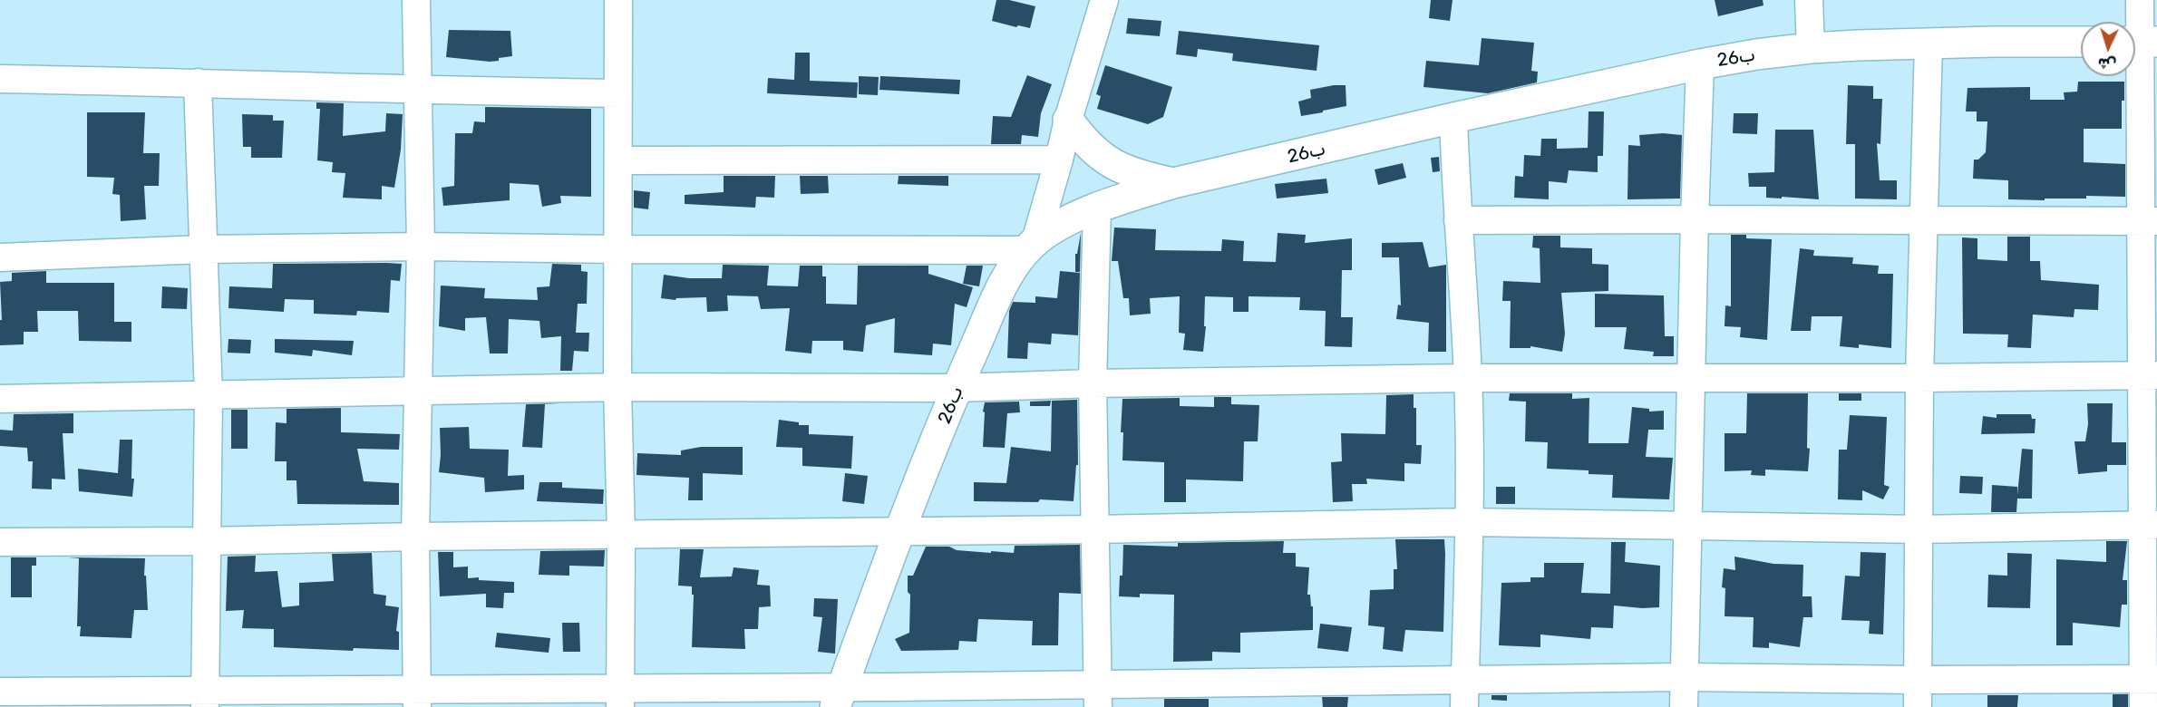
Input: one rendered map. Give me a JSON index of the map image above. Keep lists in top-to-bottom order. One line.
{"streets":{"highway":["26ب"]},"north":"bottom"}
